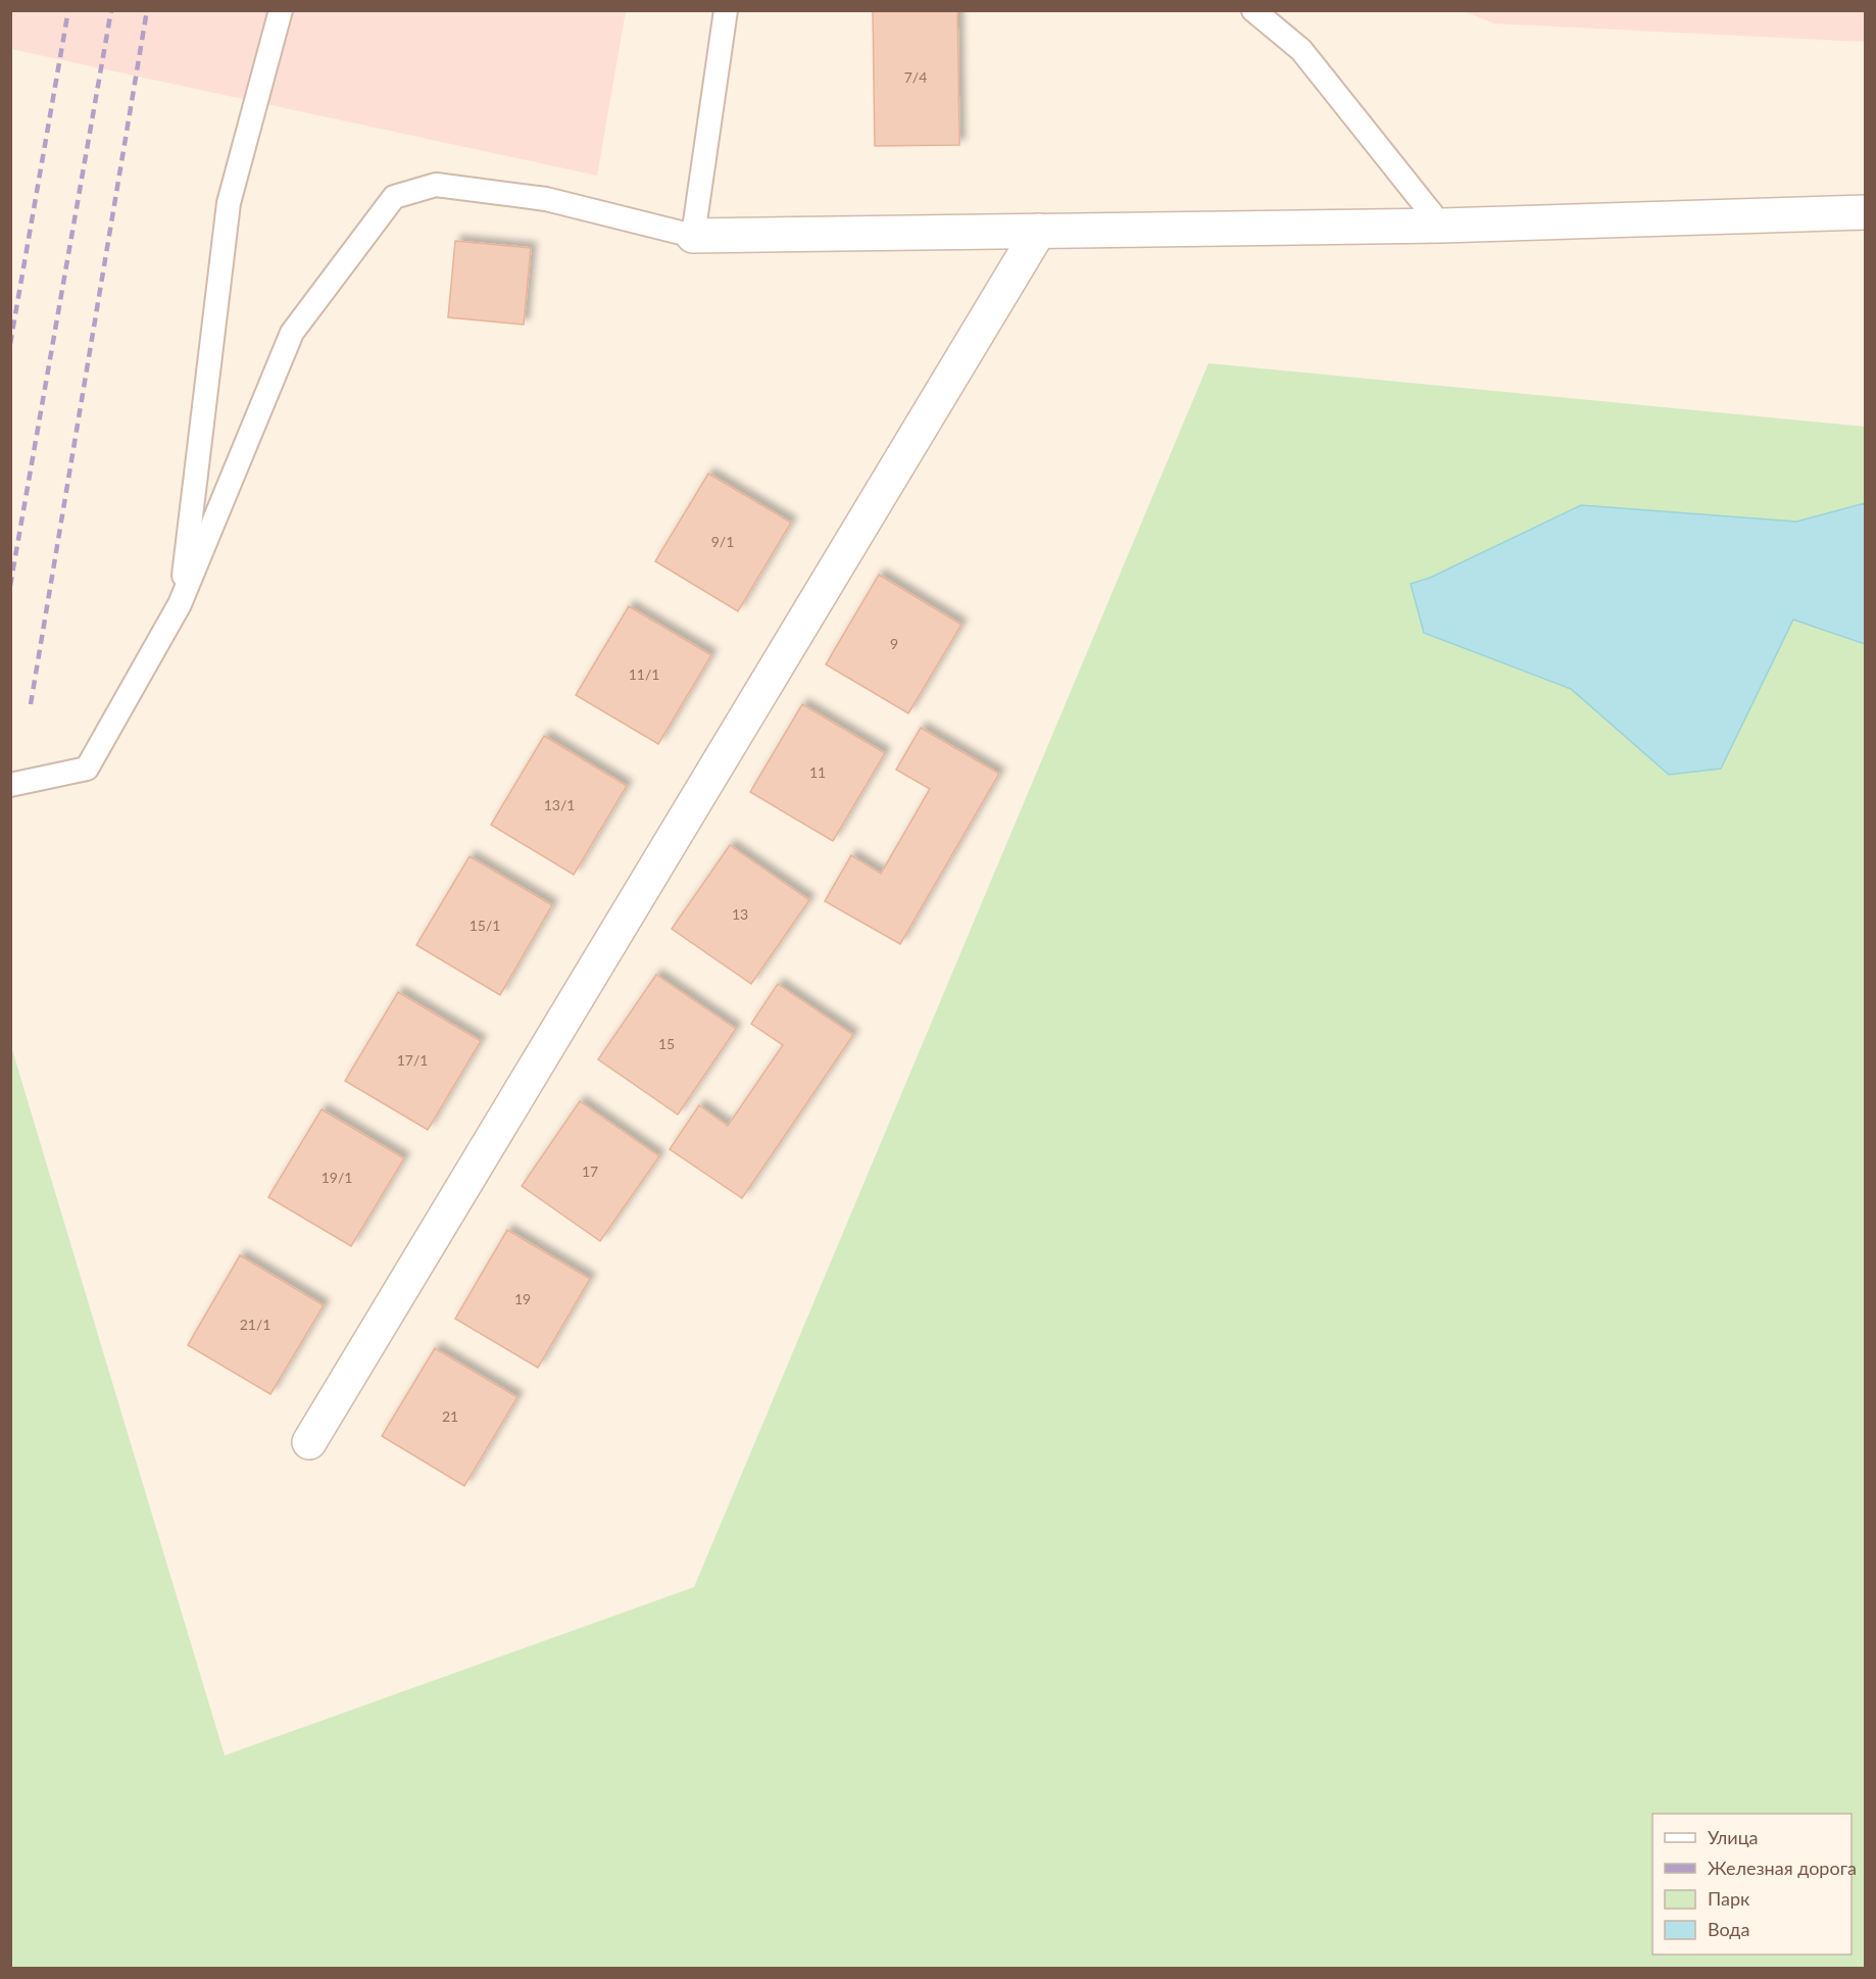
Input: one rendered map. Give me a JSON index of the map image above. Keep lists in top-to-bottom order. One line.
{"house_numbers":["7/4","9/1","9","11/1","11","13/1","13","15/1","15","17/1","17","19/1","19","21/1","21"],"legend":["Улица","Железная дорога","Парк","Вода"]}
